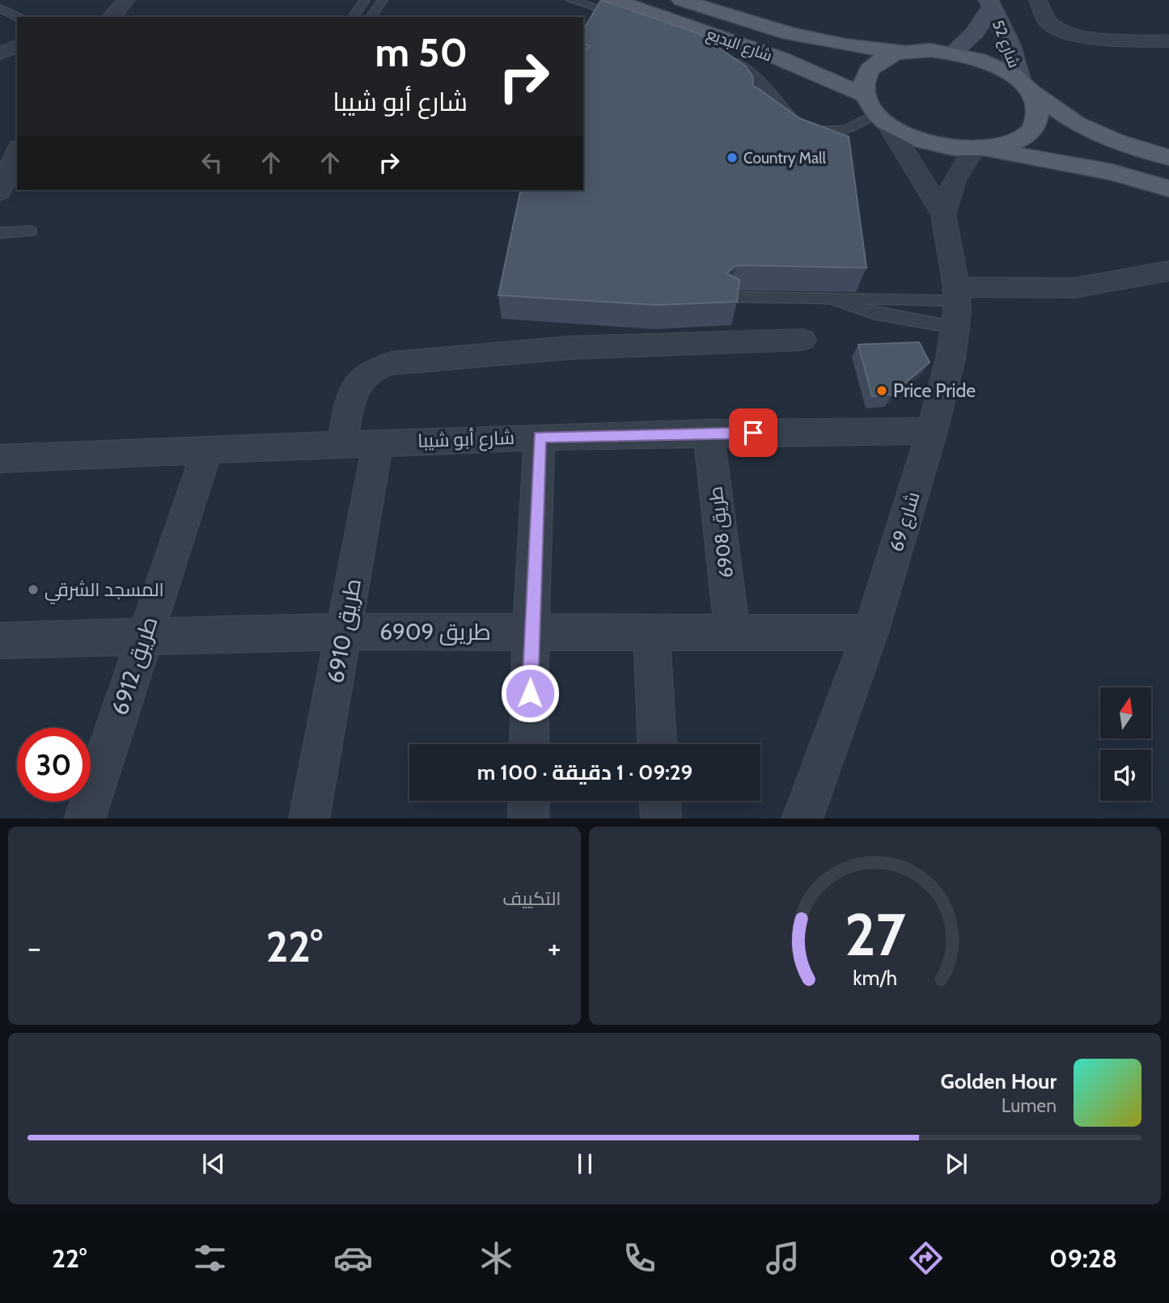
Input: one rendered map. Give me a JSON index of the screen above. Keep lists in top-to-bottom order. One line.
{"streets":{"main road":["شارع البديع"],"street":["شارع 52","شارع أبو شيبا","شارع 69","طريق 6908","طريق 6910","طريق 6909","طريق 6912"]},"crossings":[["شارع 52","شارع البديع"],["شارع أبو شيبا","شارع 69"],["شارع أبو شيبا","طريق 6908"],["شارع أبو شيبا","طريق 6910"],["شارع أبو شيبا","طريق 6912"],["شارع 69","طريق 6909"],["طريق 6908","طريق 6909"],["طريق 6910","طريق 6909"],["طريق 6909","طريق 6912"]],"places":["Country Mall","Price Pride","المسجد الشرقي"],"north":"top","page":{"turn":["50 m","شارع أبو شيبا"],"limit":"30","trip":"09:29 · 1 دقيقة · 100 m","tile":"التكييف","heat":["−","22°","+"],"song":["Golden Hour","Lumen"],"tabs":["09:28","22°"],"gauge":["27","km/h"]}}
